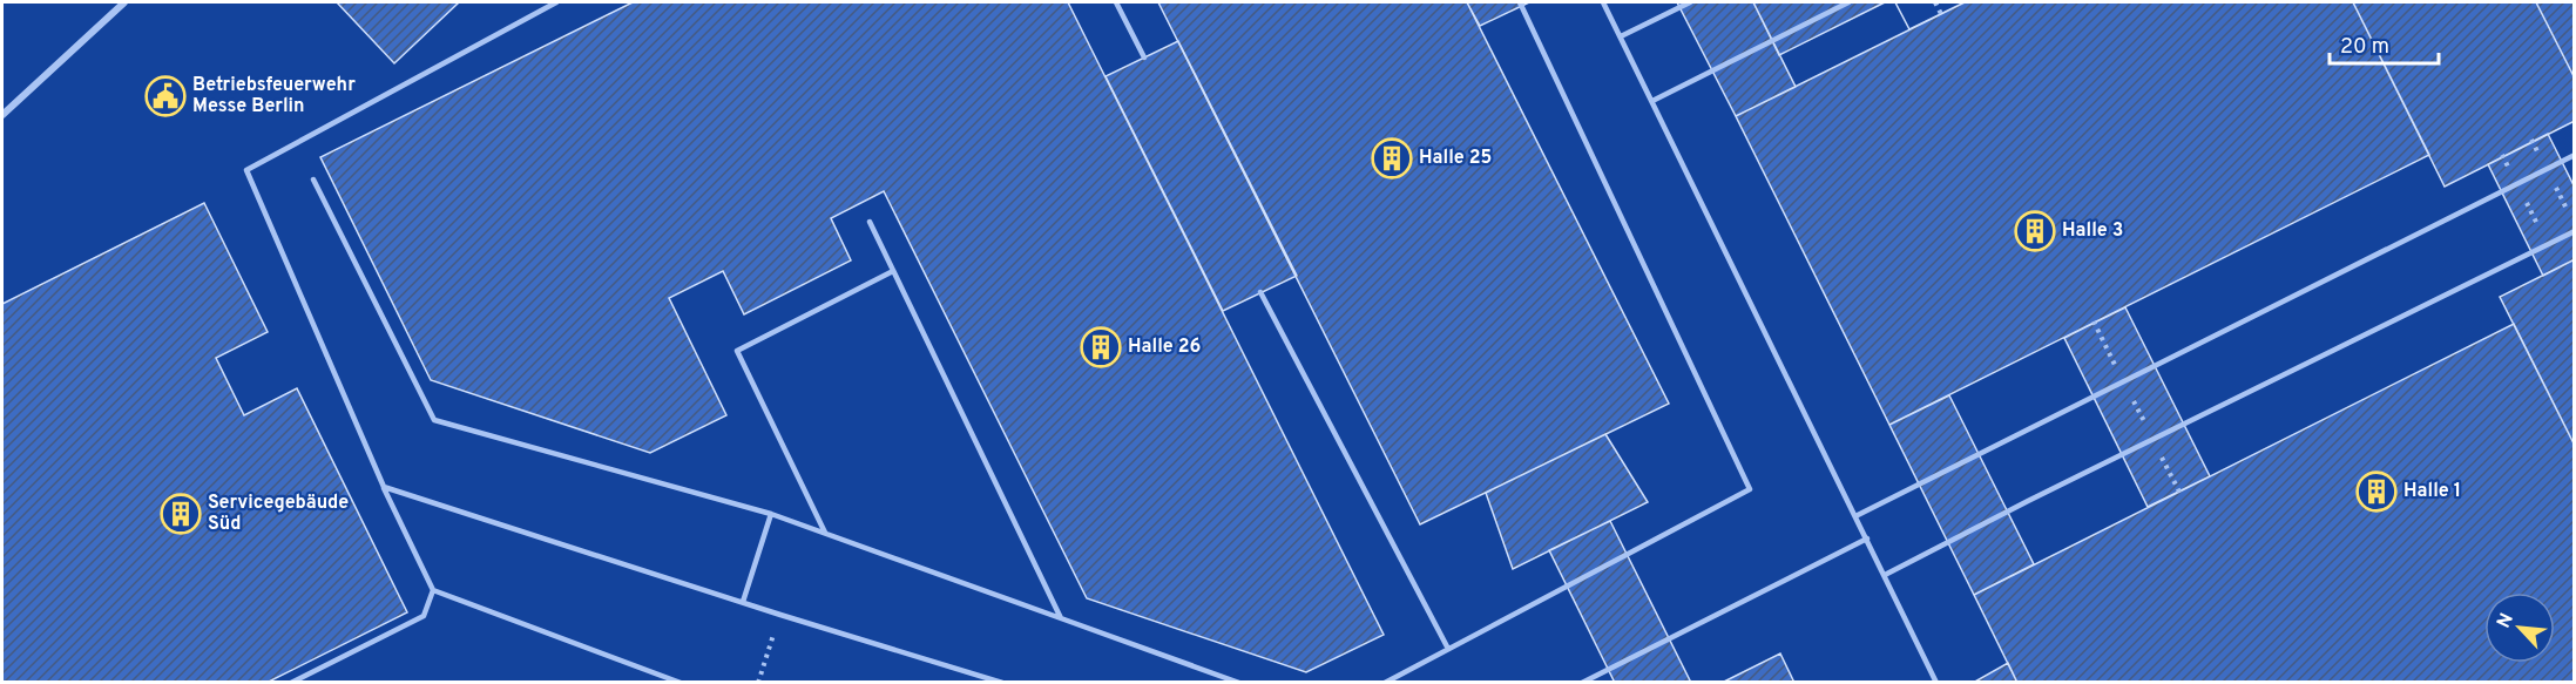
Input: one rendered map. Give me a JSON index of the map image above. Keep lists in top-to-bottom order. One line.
{"places":{"public building":["Betriebsfeuerwehr Messe Berlin"],"building":["Halle 25","Halle 3","Halle 26","Halle 1","Servicegebäude Süd"]},"scale_bar":"20 m","north":"top left"}
